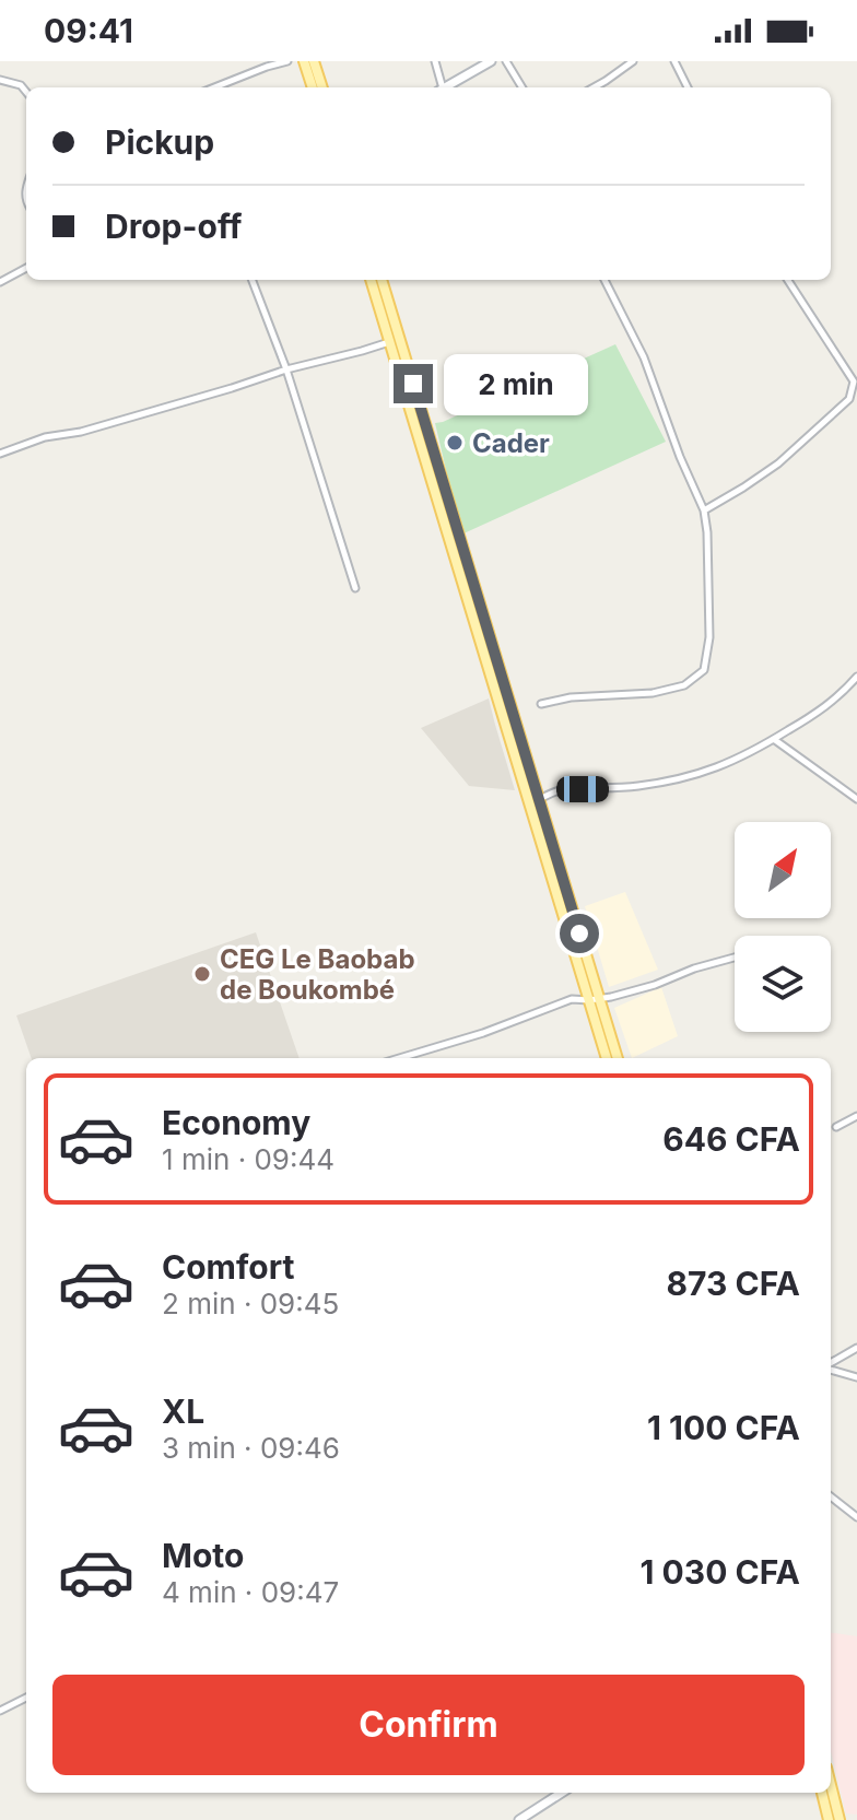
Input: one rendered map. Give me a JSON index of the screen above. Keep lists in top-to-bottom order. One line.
{"places":["Cader","CEG Le Baobab de Boukombé"],"north":"top right","page":{"status":"09:41","banner":["Pickup","Drop-off"],"bubble":"2 min","list":[{"name":"Economy","note":"1 min · 09:44","value":"646 CFA"},{"name":"Comfort","note":"2 min · 09:45","value":"873 CFA"},{"name":"XL","note":"3 min · 09:46","value":"1 100 CFA"},{"name":"Moto","note":"4 min · 09:47","value":"1 030 CFA"}],"buttons":"Confirm"}}
